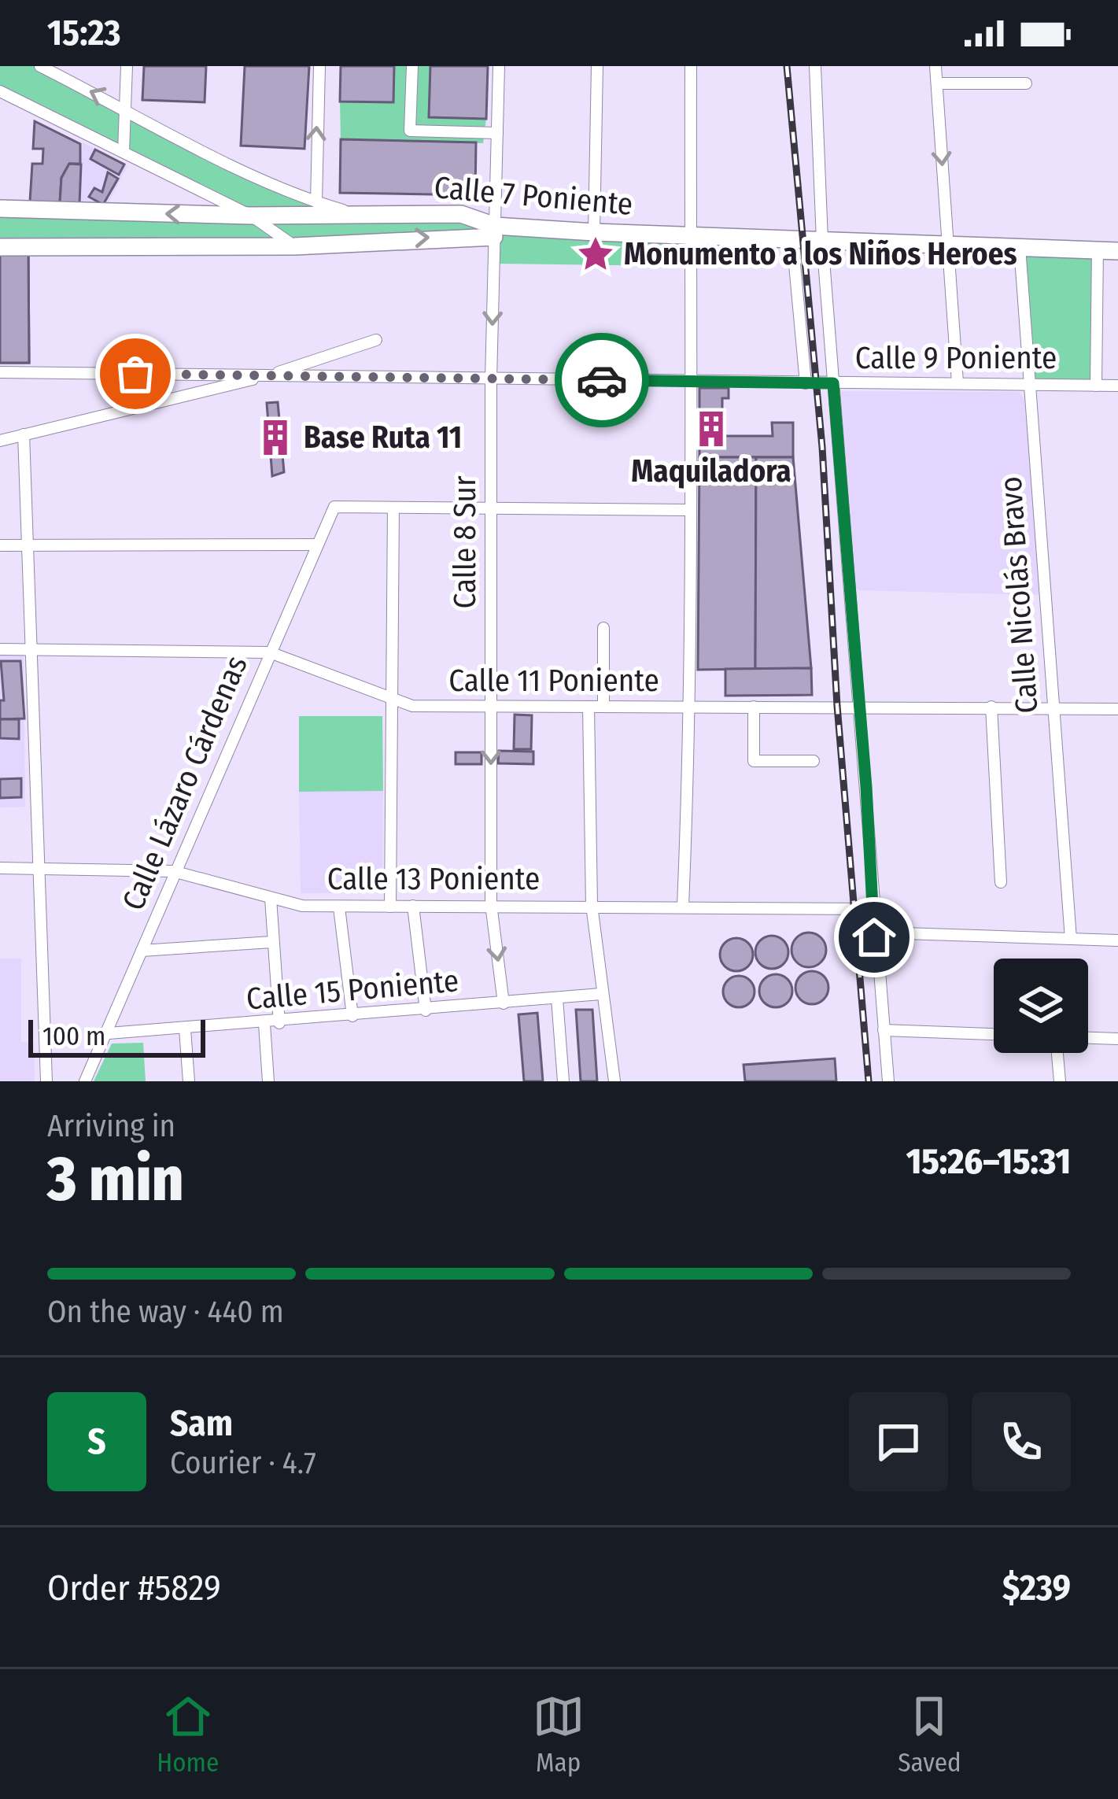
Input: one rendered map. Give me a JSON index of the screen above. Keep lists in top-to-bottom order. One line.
{"streets":{"main road":["Calle 7 Poniente"],"street":["Calle 9 Poniente","Calle 8 Sur","Calle Nicolás Bravo","Calle 11 Poniente","Calle Lázaro Cárdenas","Calle 13 Poniente","Calle 15 Poniente"]},"crossings":[["Calle 7 Poniente","Calle 8 Sur"],["Calle 7 Poniente","Calle Nicolás Bravo"],["Calle 9 Poniente","Calle 8 Sur"],["Calle 9 Poniente","Calle Nicolás Bravo"],["Calle 8 Sur","Calle 11 Poniente"],["Calle 8 Sur","Calle 13 Poniente"],["Calle 8 Sur","Calle 15 Poniente"],["Calle Nicolás Bravo","Calle 11 Poniente"],["Calle 11 Poniente","Calle Lázaro Cárdenas"],["Calle Lázaro Cárdenas","Calle 13 Poniente"],["Calle Lázaro Cárdenas","Calle 15 Poniente"]],"one_way":["Calle 8 Sur"],"places":{"place":["Monumento a los Niños Heroes"],"building":["Maquiladora","Base Ruta 11"]},"scale_bar":"100 m","page":{"status":"15:23","scale":"100 m","heading":["3 min","Arriving in","15:26–15:31"],"panel":["Sam","Courier · 4.7","Order #5829","$239"],"bar":"On the way · 440 m","round":"S","tabs":["Home","Map","Saved"]}}
